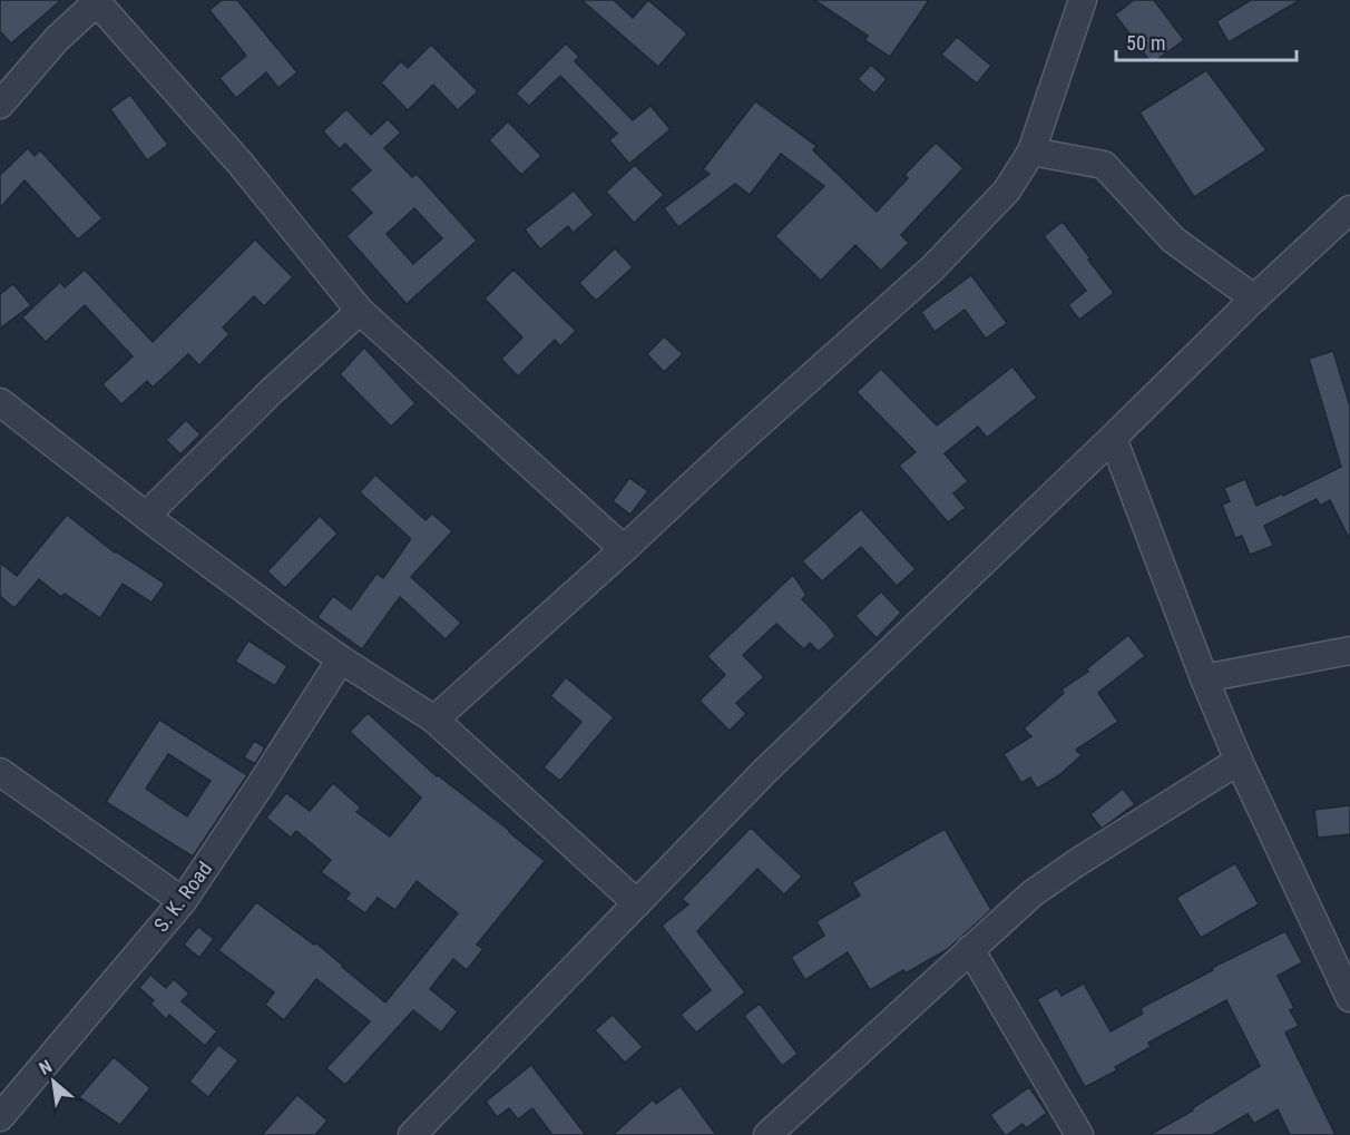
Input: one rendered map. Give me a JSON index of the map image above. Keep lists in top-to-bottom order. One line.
{"streets":{"street":["S. K. Road"]},"scale_bar":"50 m","north":"top left"}
